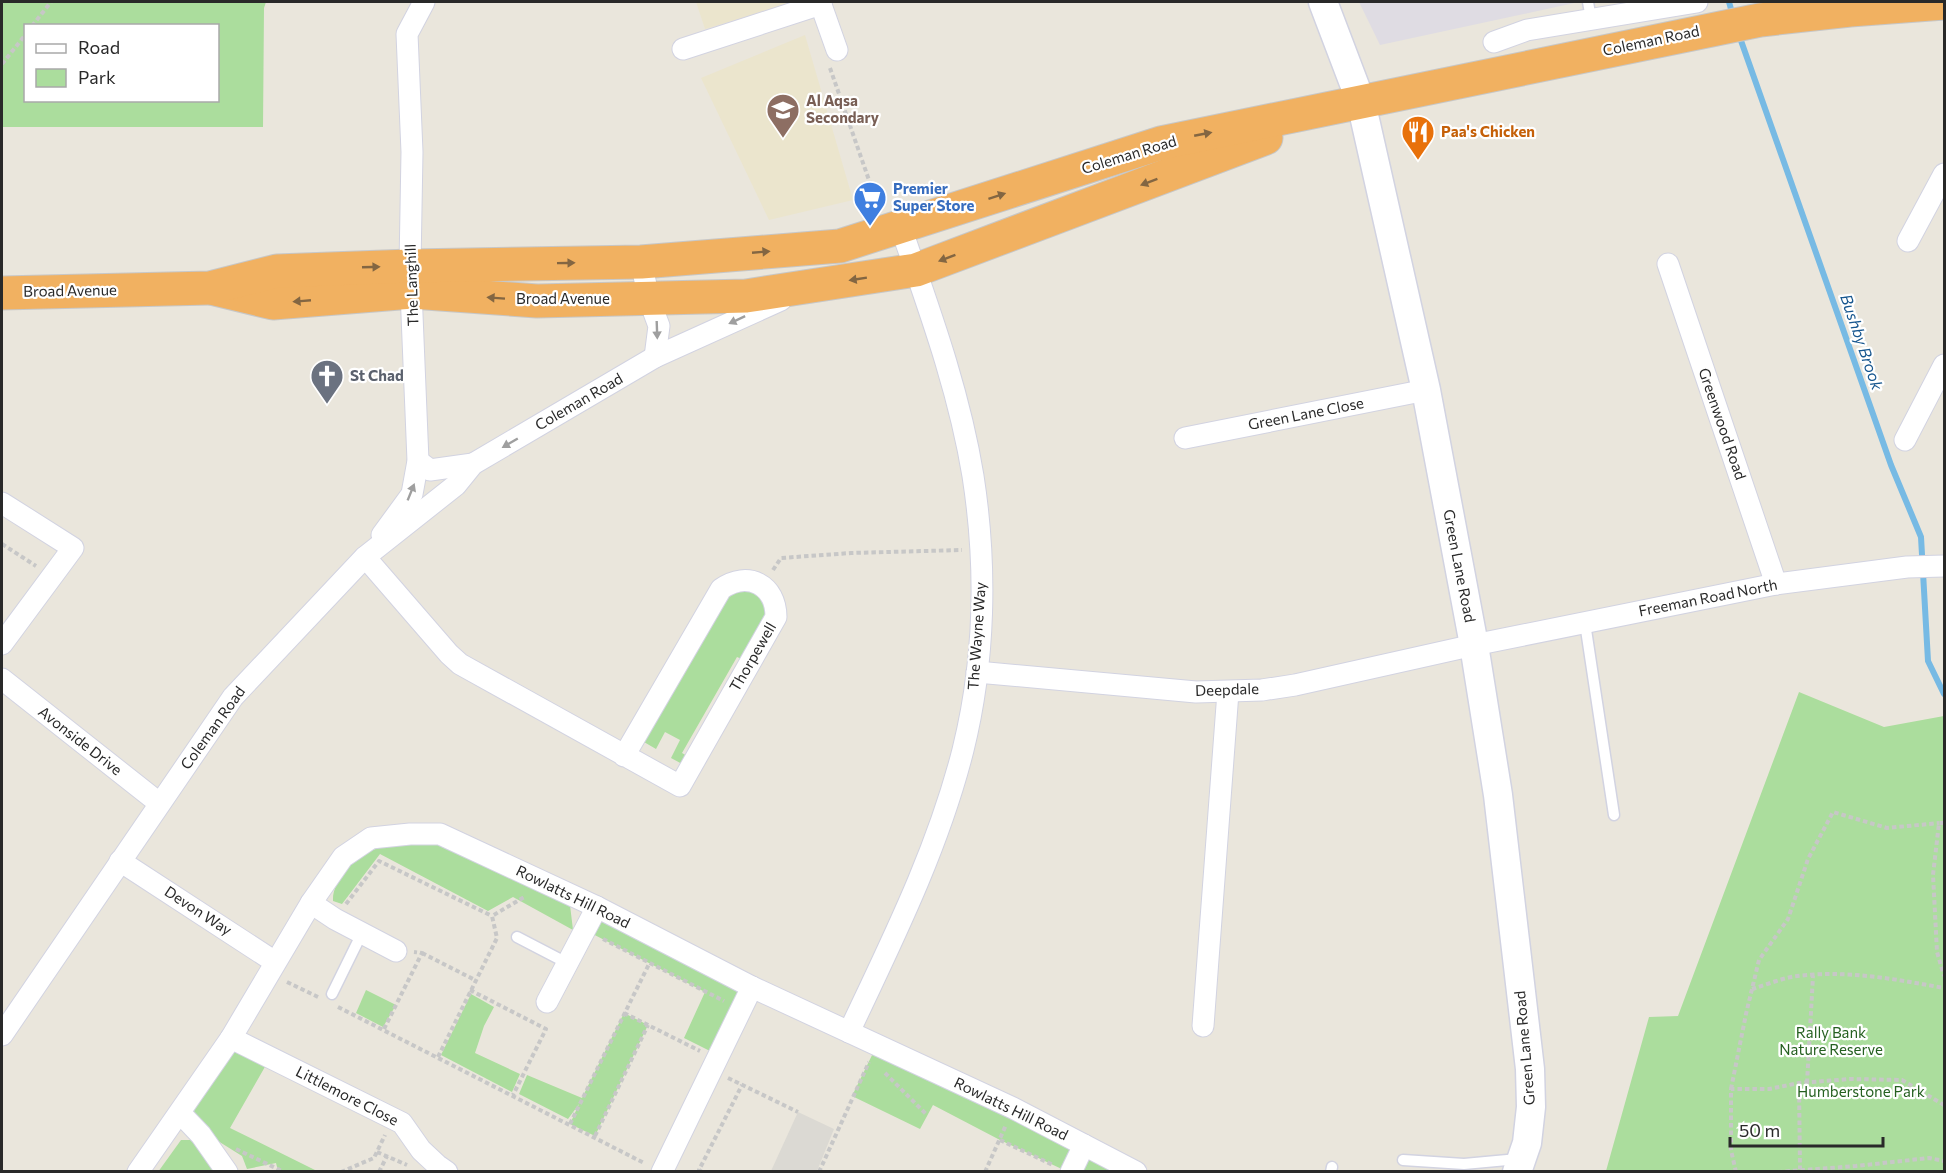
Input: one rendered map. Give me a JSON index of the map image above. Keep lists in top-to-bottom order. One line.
{"streets":{"highway":["Coleman Road","Broad Avenue"],"street":["The Langhill","Green Lane Close","Greenwood Road","Green Lane Road","Freeman Road North","The Wayne Way","Thorpewell","Deepdale","Avonside Drive","Rowlatts Hill Road","Devon Way","Littlemore Close"]},"crossings":[["Coleman Road","The Langhill"],["Coleman Road","Broad Avenue"],["Coleman Road","Green Lane Road"],["Coleman Road","The Wayne Way"],["Coleman Road","Thorpewell"],["Coleman Road","Avonside Drive"],["Coleman Road","Devon Way"],["The Langhill","Broad Avenue"],["The Langhill","Thorpewell"],["Broad Avenue","The Wayne Way"],["Green Lane Close","Green Lane Road"],["Greenwood Road","Freeman Road North"],["Green Lane Road","Freeman Road North"],["Green Lane Road","Deepdale"],["Freeman Road North","Deepdale"],["The Wayne Way","Deepdale"],["The Wayne Way","Rowlatts Hill Road"],["Rowlatts Hill Road","Devon Way"],["Rowlatts Hill Road","Littlemore Close"]],"water":["Bushby Brook"],"parks":["Rally Bank Nature Reserve","Humberstone Park"],"places":{"school or university":["Al Aqsa Secondary"],"restaurant":["Paa's Chicken"],"supermarket":["Premier Super Store"],"church":["St Chad"]},"legend":["Road","Park"],"scale_bar":"50 m"}
